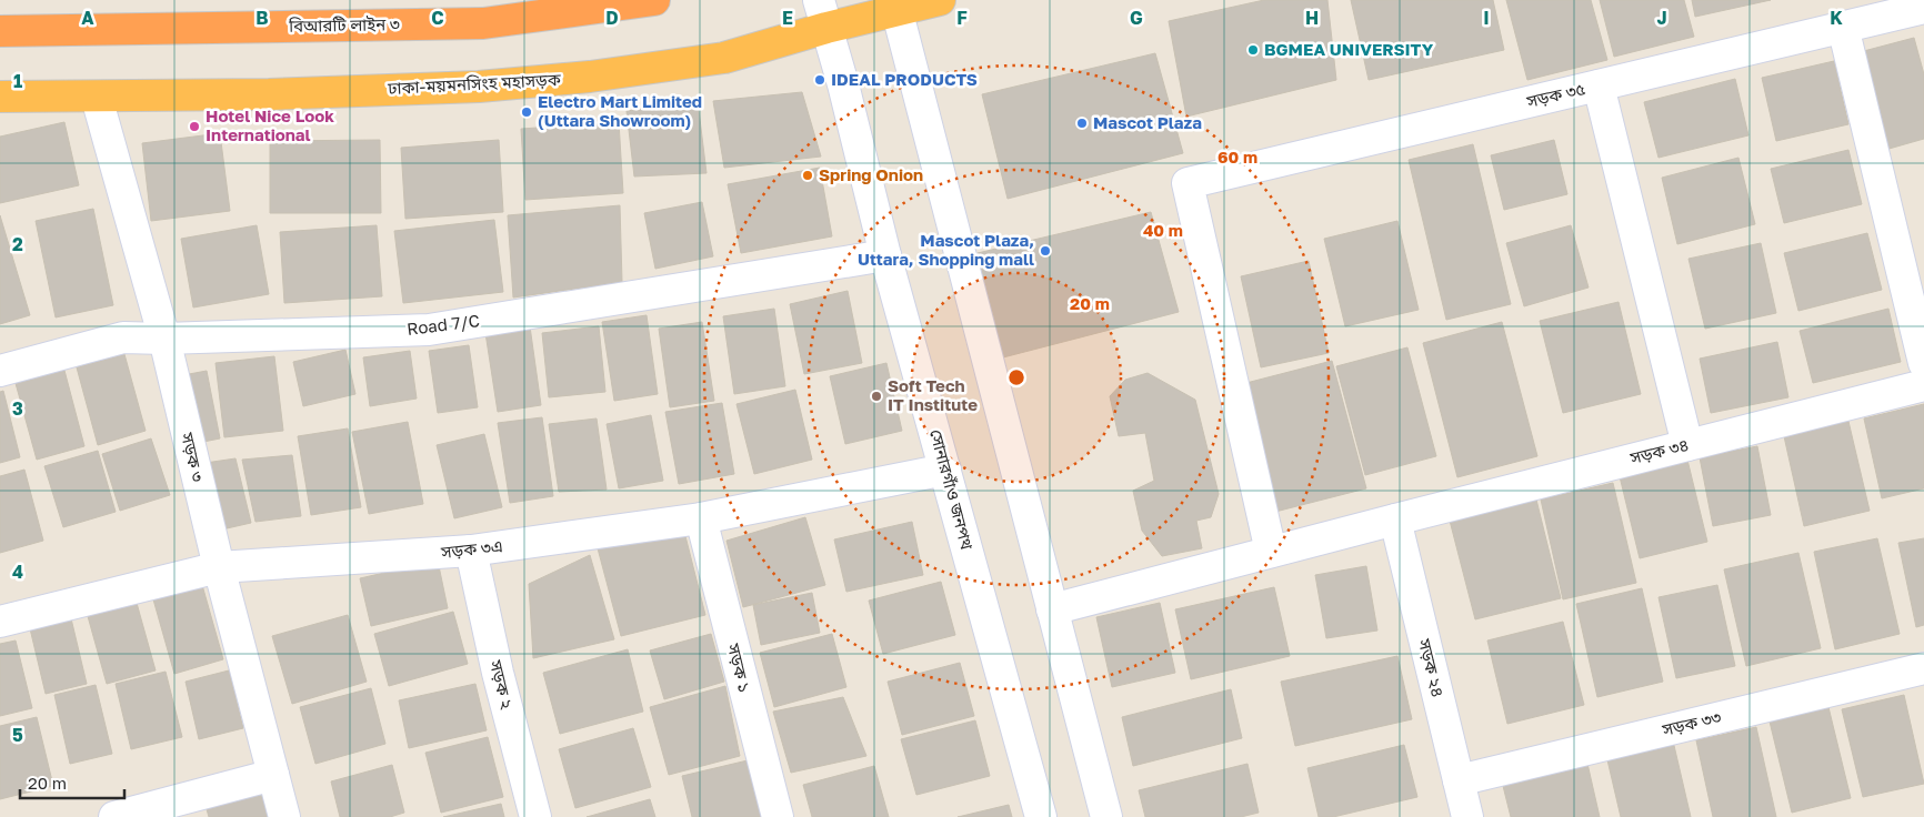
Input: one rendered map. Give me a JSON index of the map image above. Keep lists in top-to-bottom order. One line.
{"streets":{"highway":["বিআরটি লাইন ৩","ঢাকা-ময়মনসিংহ মহাসড়ক"],"street":["সড়ক ৩৫","Road 7/C","সড়ক ৩৪","সড়ক ৩","সোনারগাঁও জনপথ","সড়ক ৩এ","সড়ক ১","সড়ক ২৪","সড়ক ২","সড়ক ৩৩"]},"crossings":[["ঢাকা-ময়মনসিংহ মহাসড়ক","সড়ক ৩"],["ঢাকা-ময়মনসিংহ মহাসড়ক","সোনারগাঁও জনপথ"],["সড়ক ৩৫","সড়ক ৩৪"],["Road 7/C","সড়ক ৩"],["Road 7/C","সোনারগাঁও জনপথ"],["সড়ক ৩৪","সড়ক ২৪"],["সড়ক ৩","সড়ক ৩এ"],["সোনারগাঁও জনপথ","সড়ক ৩এ"],["সড়ক ৩এ","সড়ক ১"],["সড়ক ৩এ","সড়ক ২"],["সড়ক ২৪","সড়ক ৩৩"]],"places":["BGMEA UNIVERSITY","IDEAL PRODUCTS","Electro Mart Limited (Uttara Showroom)","Mascot Plaza","Hotel Nice Look International","Spring Onion","Mascot Plaza, Uttara, Shopping mall","Soft Tech IT Institute"],"scale_bar":"20 m","grid":{"columns":["A","B","C","D","E","F","G","H","I","J","K"],"rows":["1","2","3","4","5"]},"rings":["60 m","40 m","20 m"]}
